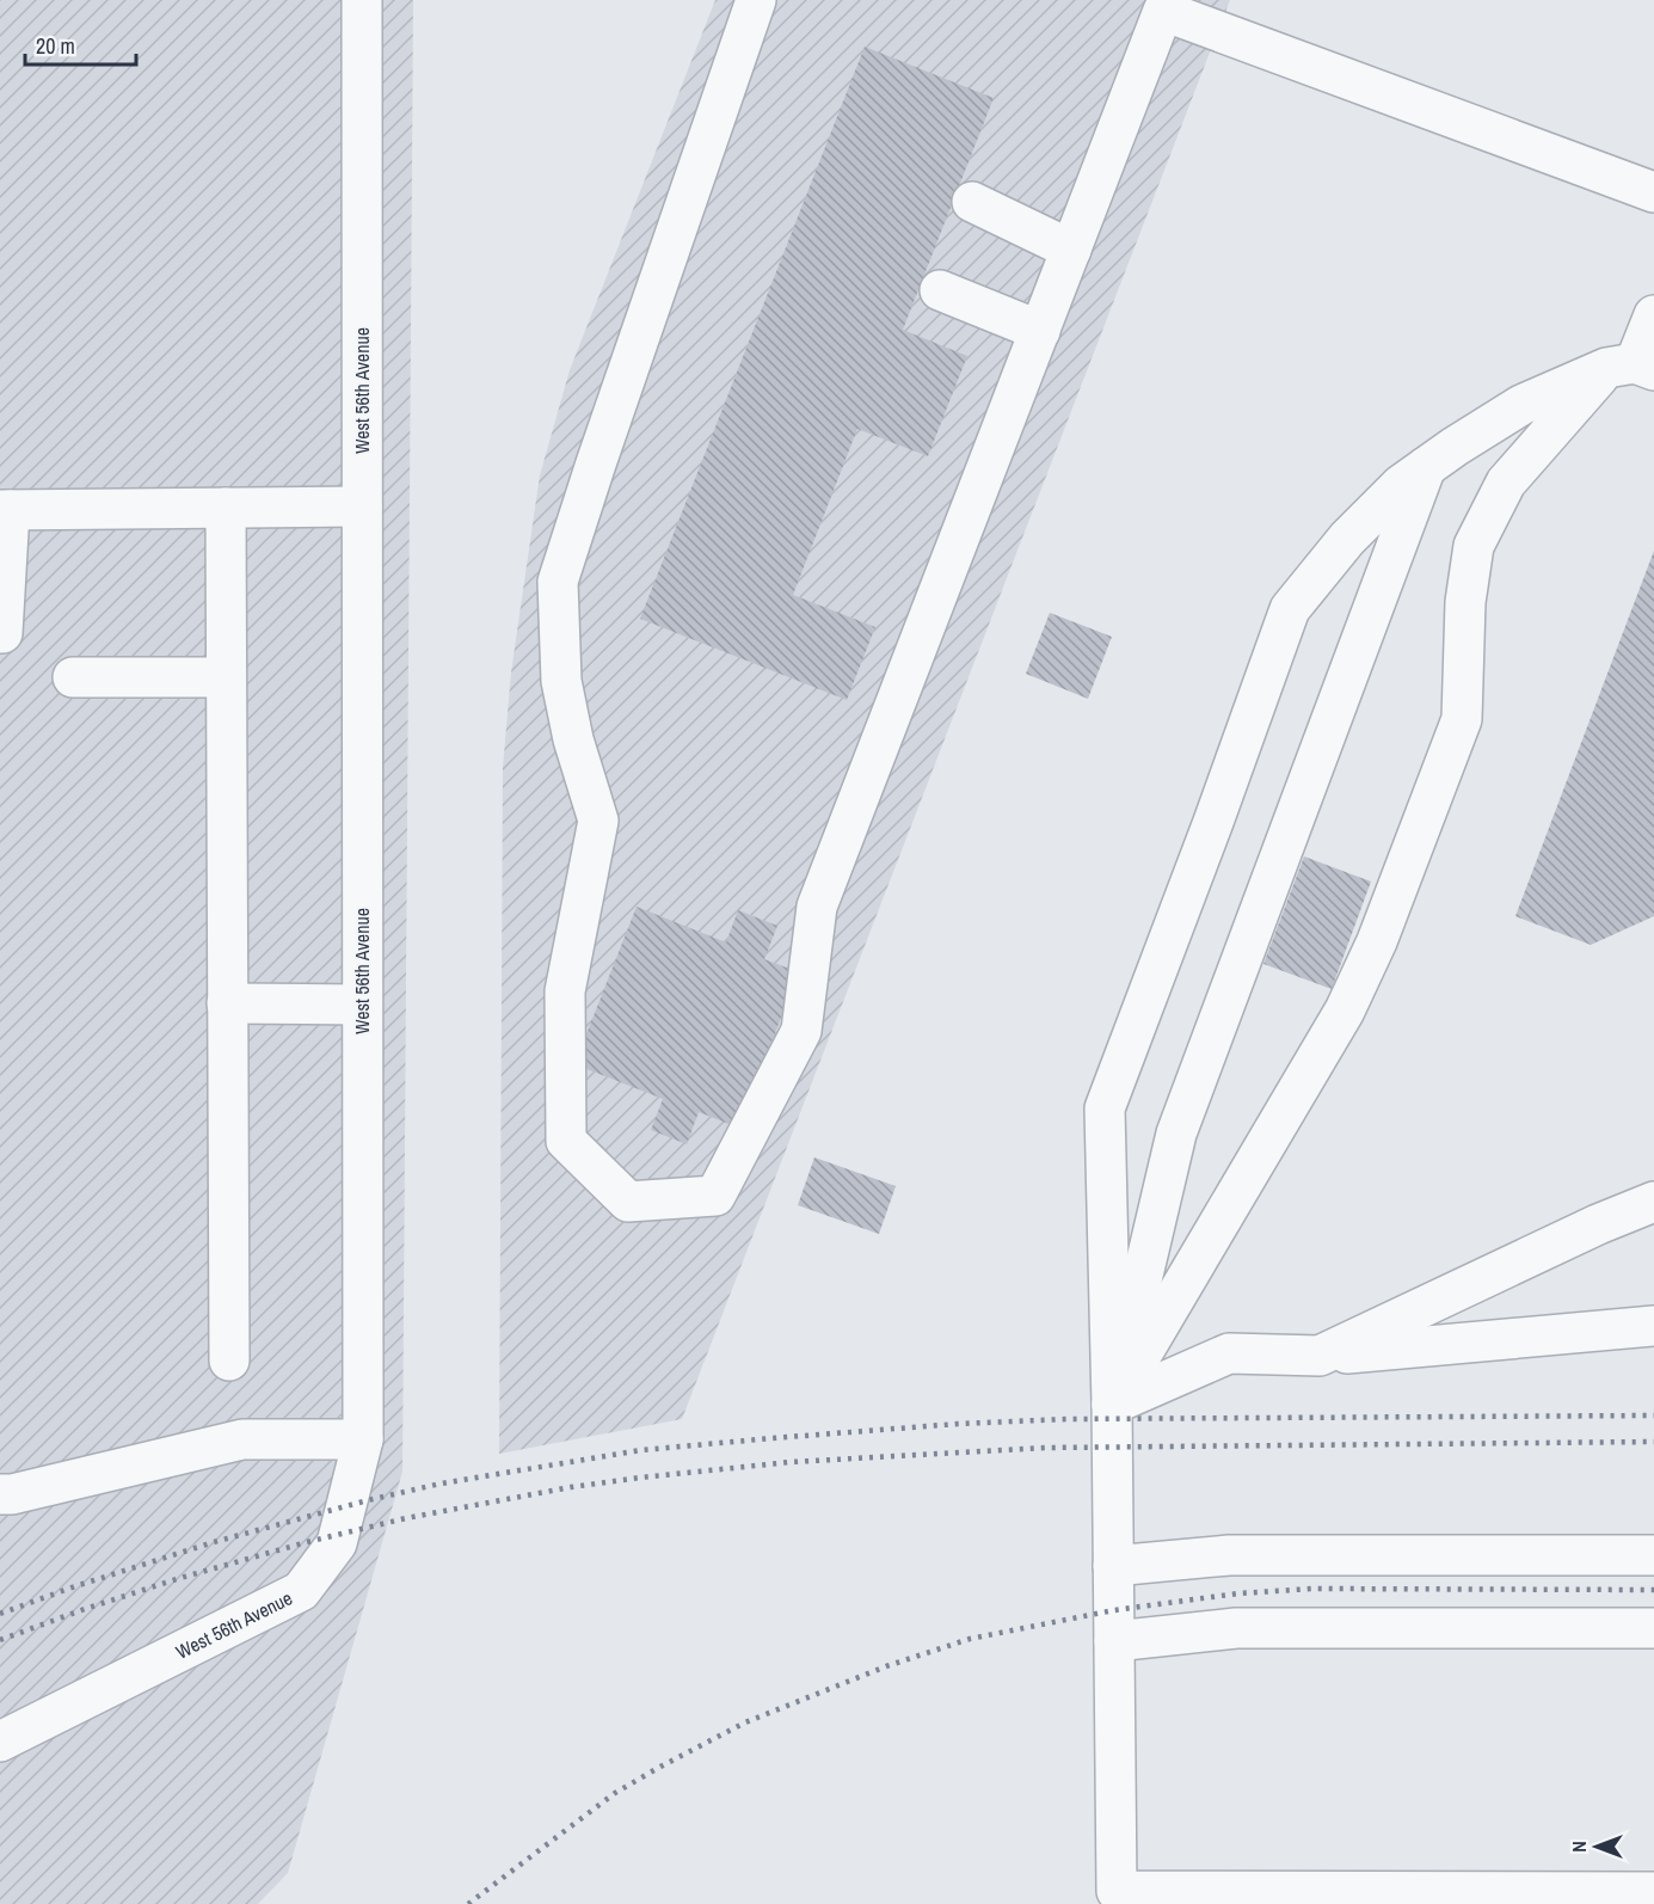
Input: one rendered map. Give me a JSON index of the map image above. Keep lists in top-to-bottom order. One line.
{"streets":{"street":["West 56th Avenue"]},"scale_bar":"20 m","north":"left"}
